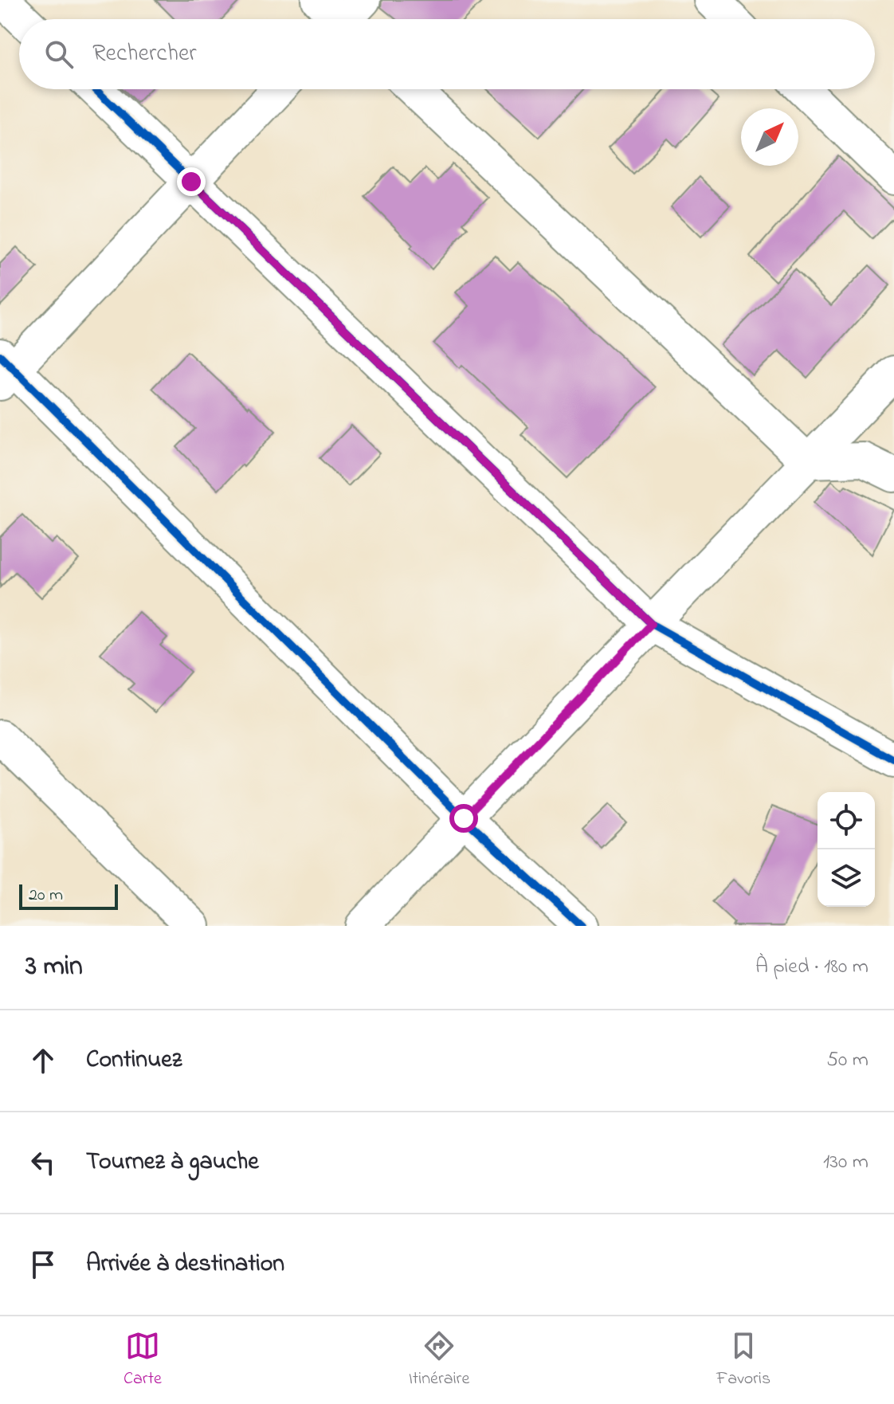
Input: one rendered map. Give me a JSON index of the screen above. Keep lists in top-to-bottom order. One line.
{"scale_bar":"20 m","north":"top right","page":{"search":"Rechercher","scale":"20 m","heading":["3 min","À pied · 180 m"],"list":[["Continuez","50 m"],["Tournez à gauche","130 m"],"Arrivée à destination"],"nav":["Carte","Itinéraire","Favoris"]}}
